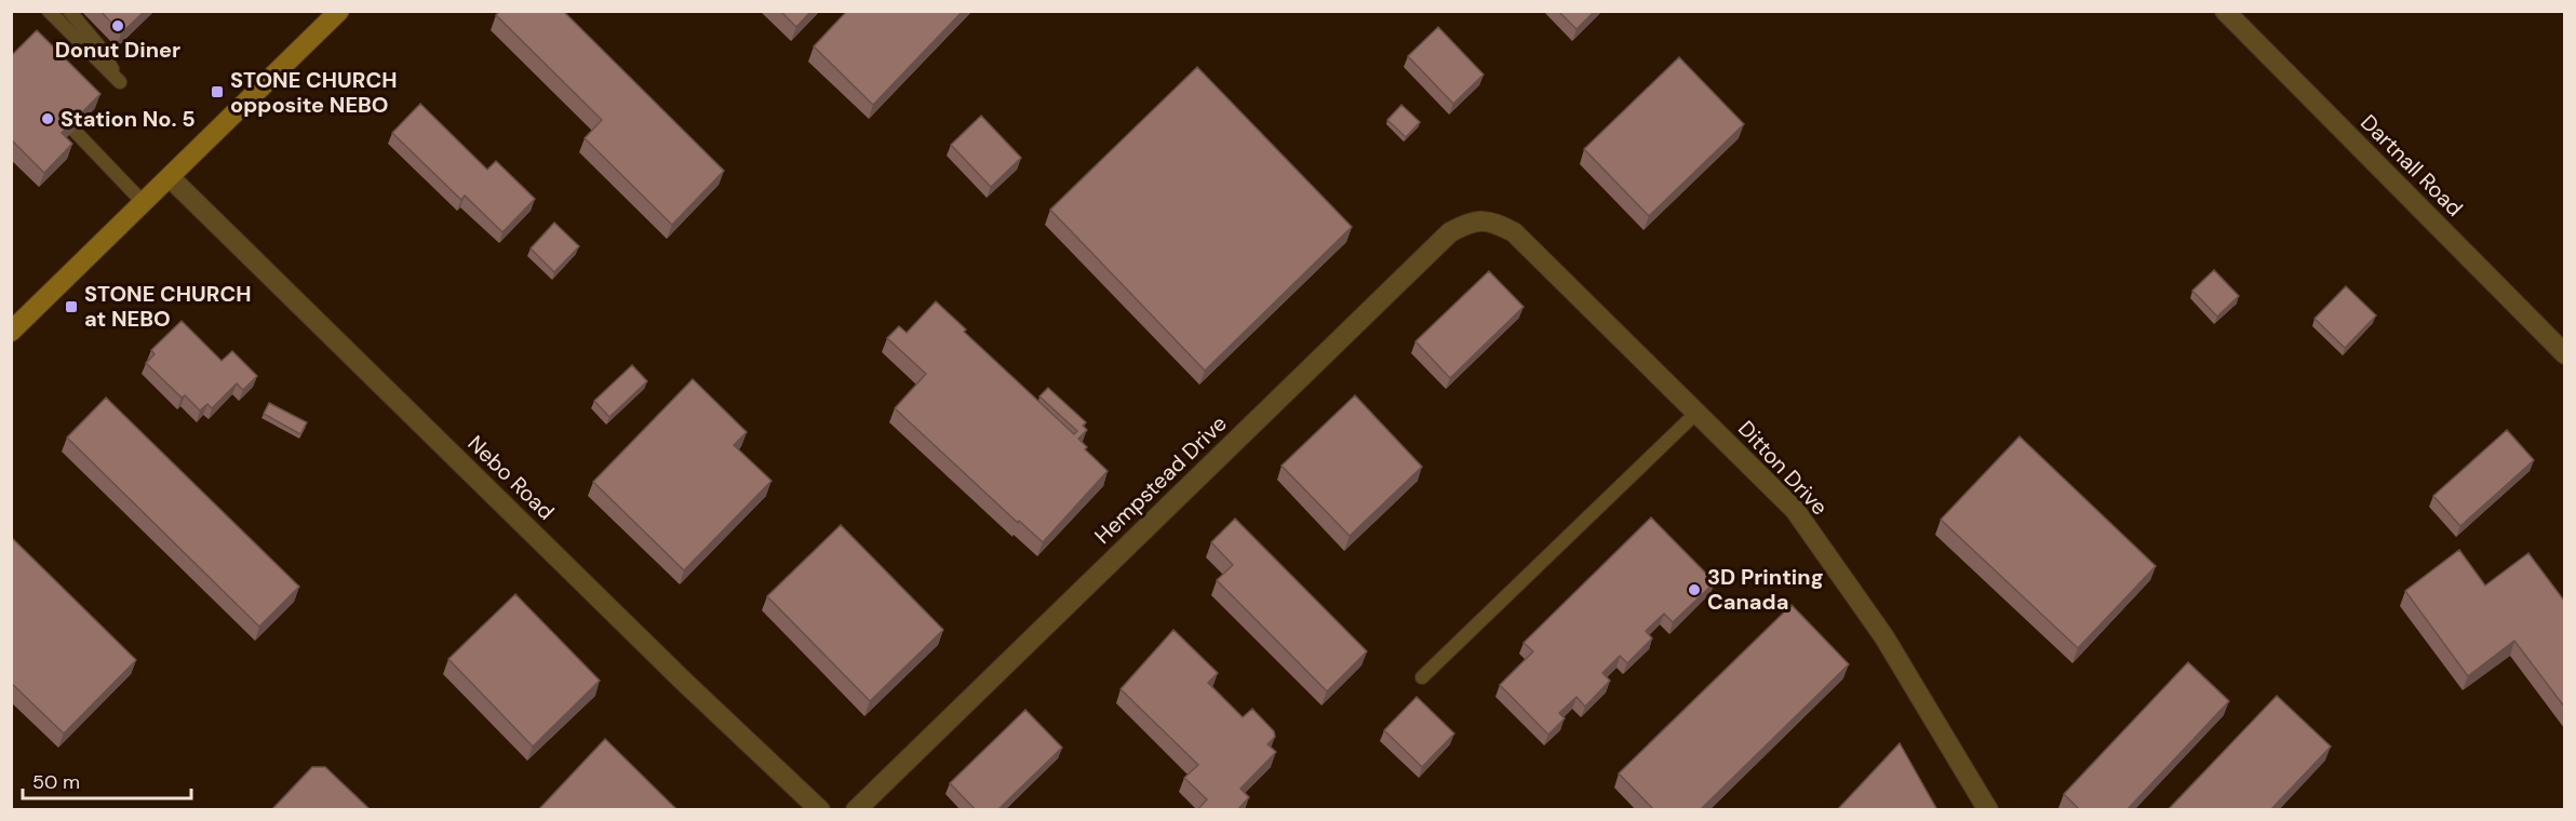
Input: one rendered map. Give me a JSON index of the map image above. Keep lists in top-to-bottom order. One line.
{"streets":{"street":["Dartnall Road","Ditton Drive","Nebo Road","Hempstead Drive"]},"crossings":[["Ditton Drive","Hempstead Drive"]],"places":{"other":["Donut Diner","Station No. 5","3D Printing Canada"],"transit":["STONE CHURCH opposite NEBO","STONE CHURCH at NEBO"]},"scale_bar":"50 m"}
